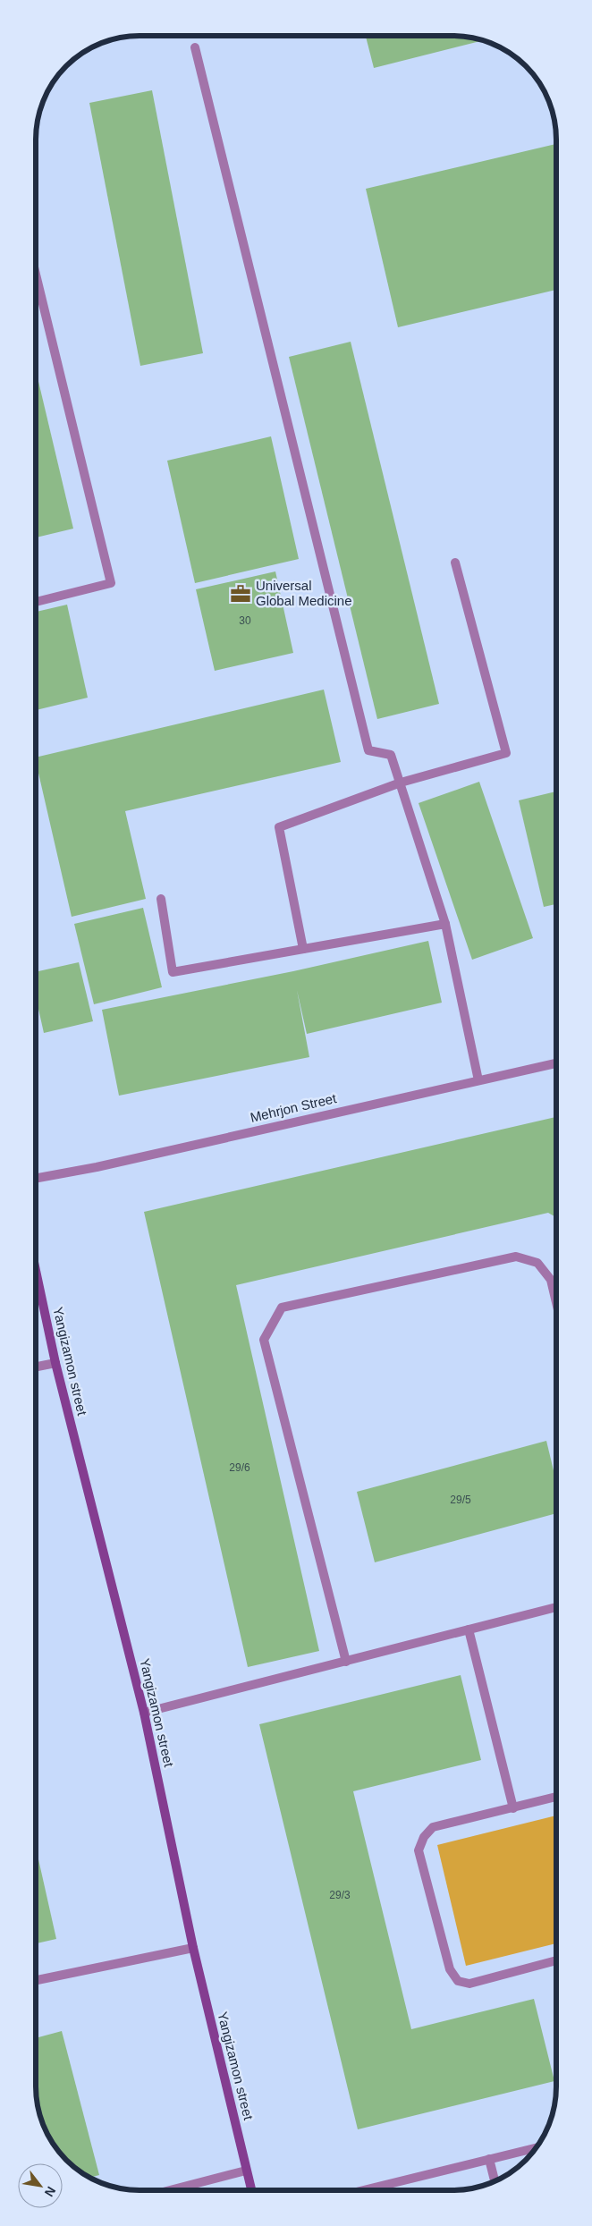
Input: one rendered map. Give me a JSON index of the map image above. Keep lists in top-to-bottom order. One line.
{"streets":{"main road":["Yangizamon street"],"street":["Mehrjon Street"]},"places":{"office":["Universal Global Medicine"]},"house_numbers":["30","29/6","29/5","29/3"],"north":"bottom right"}
